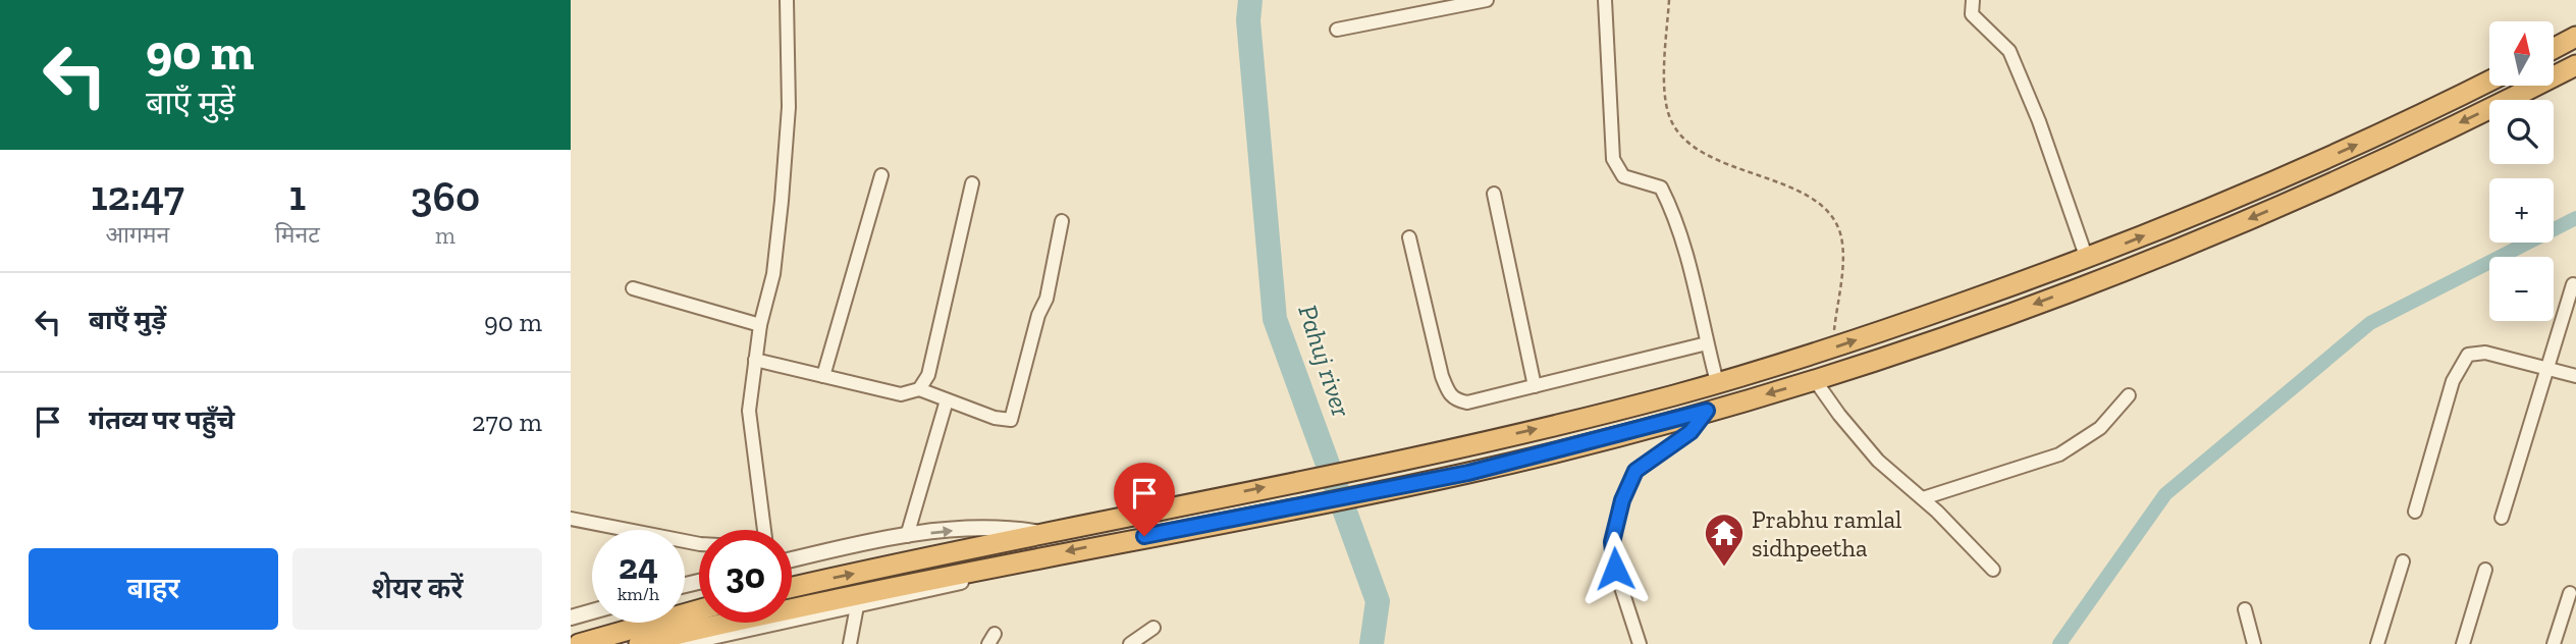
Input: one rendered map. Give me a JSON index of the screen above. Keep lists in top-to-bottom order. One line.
{"water":["Pahuj river"],"places":{"temple":["Prabhu ramlal sidhpeetha"]},"north":"top","page":{"turn":["90 m","बाएँ मुड़ें"],"map_buttons":["+","−"],"eta":["12:47","आगमन","1","मिनट","360","m"],"list":[{"name":"बाएँ मुड़ें","value":"90 m"},{"name":"गंतव्य पर पहुँचे","value":"270 m"}],"speed":"24 km/h","limit":"30","buttons":["बाहर","शेयर करें"]}}
